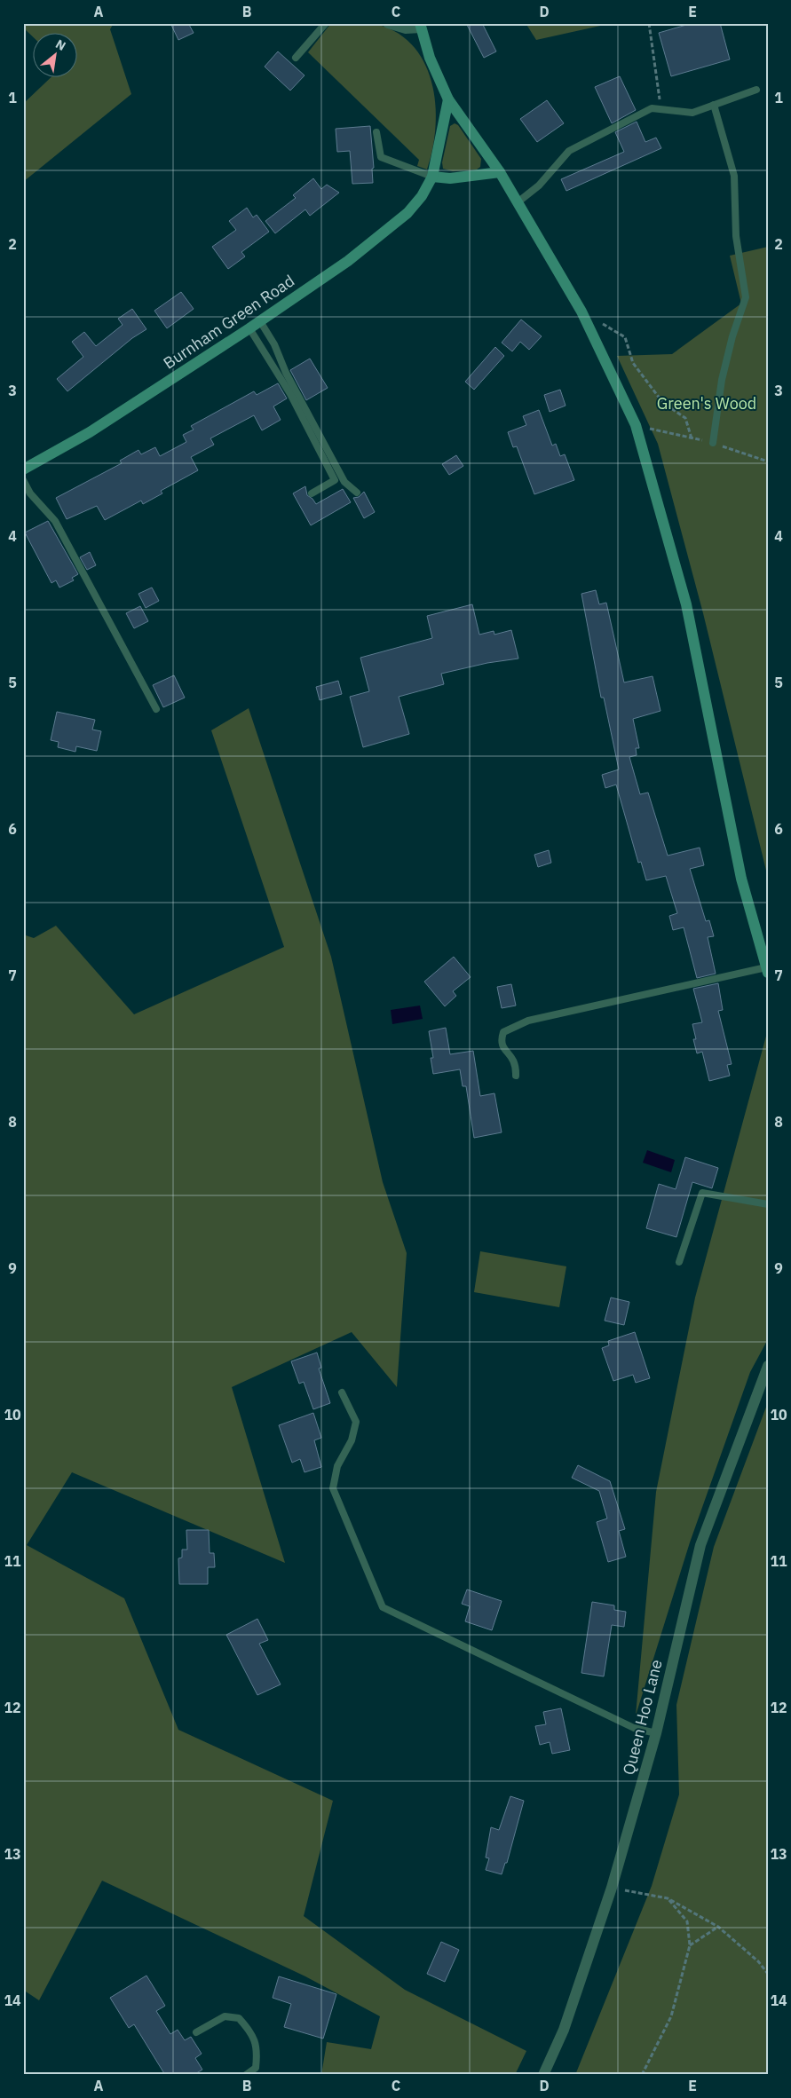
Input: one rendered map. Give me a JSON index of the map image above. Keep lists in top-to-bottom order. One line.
{"streets":{"street":["Burnham Green Road","Queen Hoo Lane"]},"parks":["Green's Wood"],"north":"top right","grid":{"columns":["A","B","C","D","E"],"rows":["1","2","3","4","5","6","7","8","9","10","11","12","13","14"]}}
